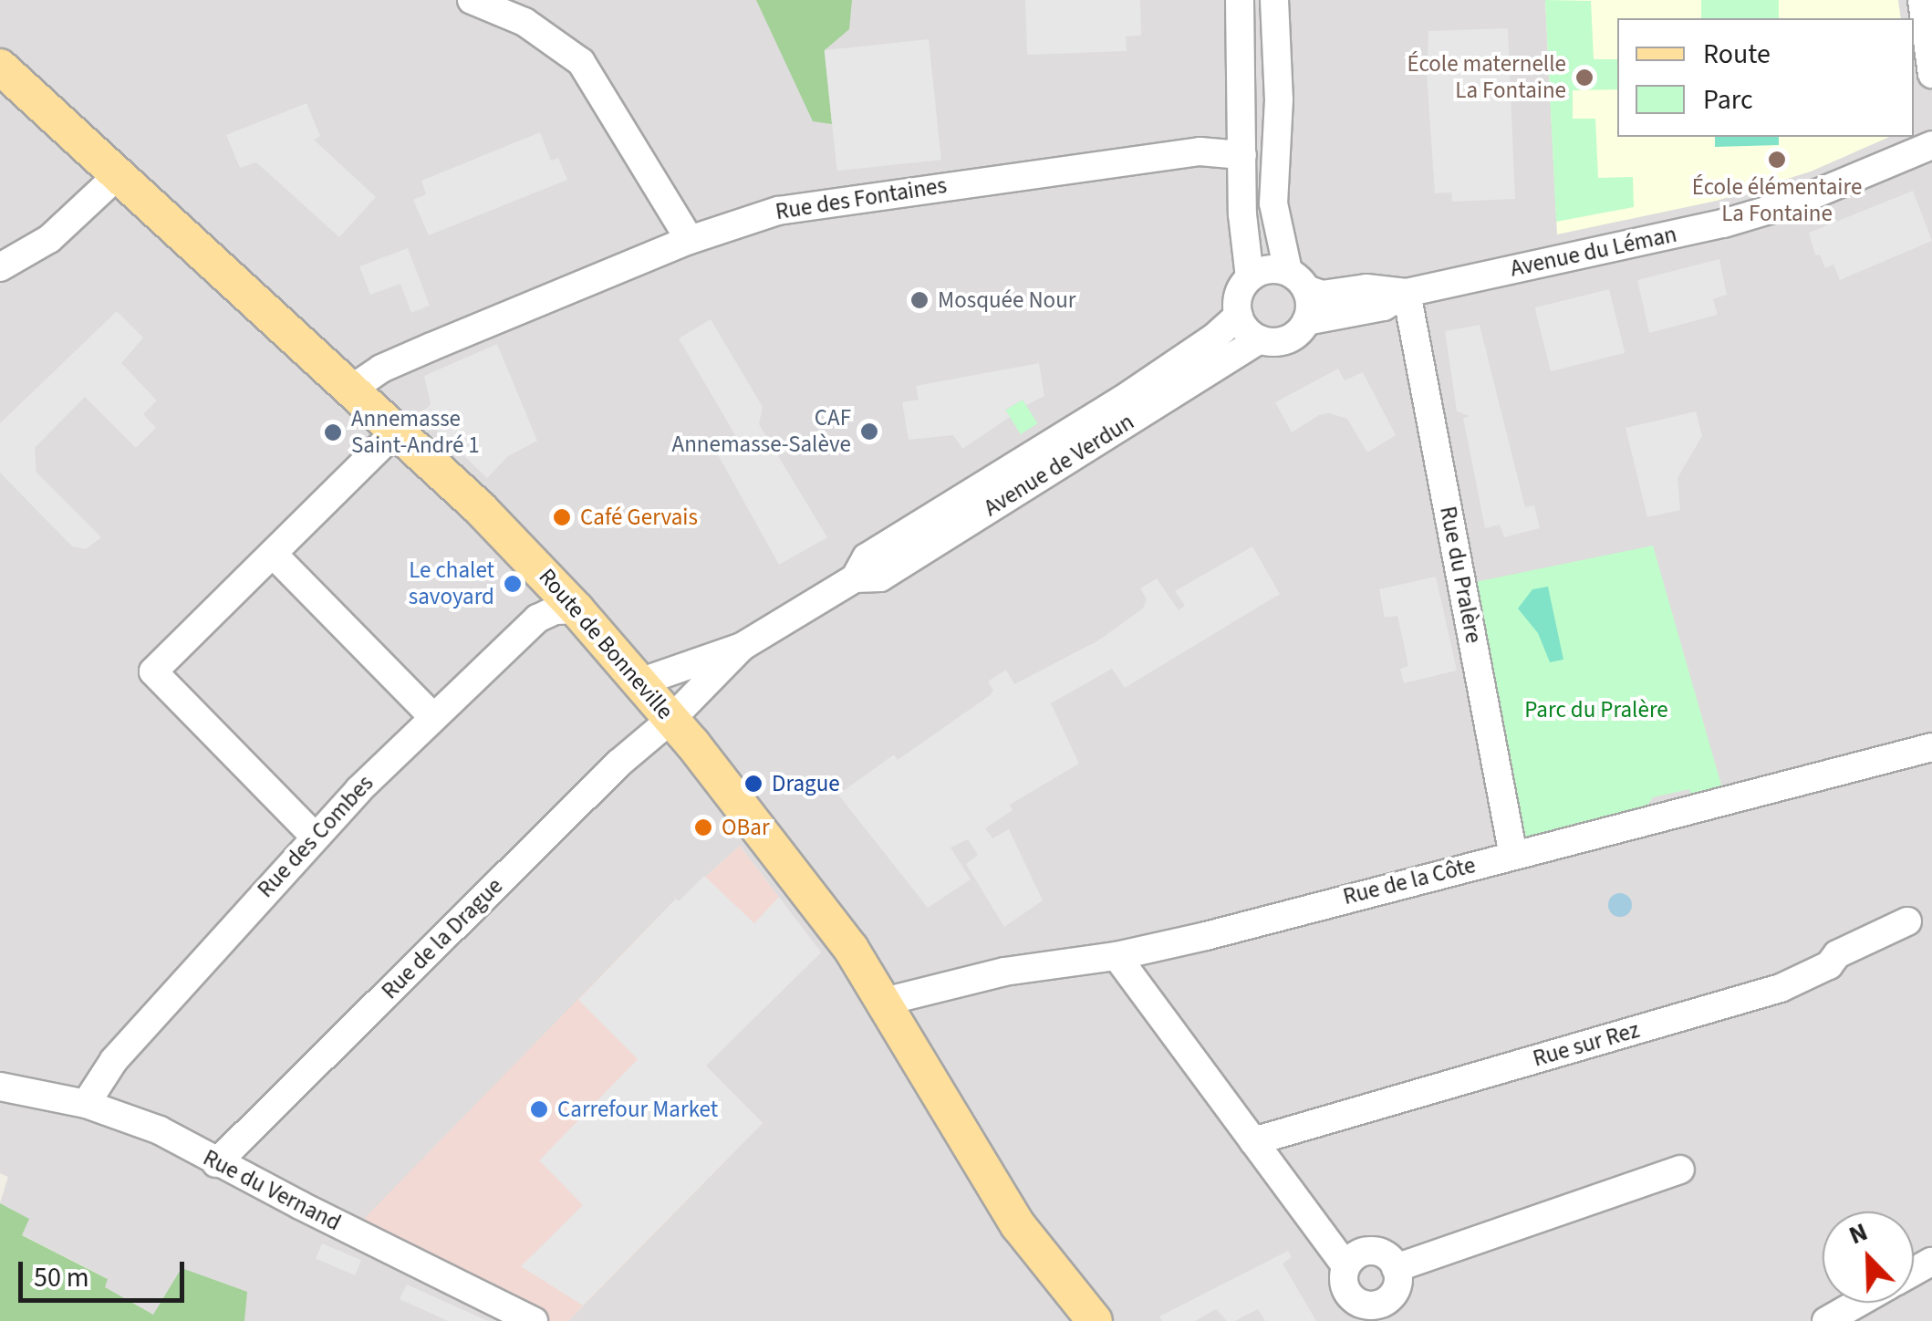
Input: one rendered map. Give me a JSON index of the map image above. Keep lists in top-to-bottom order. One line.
{"streets":{"main road":["Route de Bonneville"],"street":["Rue des Fontaines","Avenue du Léman","Avenue de Verdun","Rue du Pralère","Rue des Combes","Rue de la Côte","Rue de la Drague","Rue sur Rez","Rue du Vernand"]},"crossings":[["Rue des Fontaines","Route de Bonneville"],["Avenue du Léman","Avenue de Verdun"],["Avenue du Léman","Rue du Pralère"],["Avenue de Verdun","Route de Bonneville"],["Avenue de Verdun","Rue de la Drague"],["Rue du Pralère","Rue de la Côte"],["Route de Bonneville","Rue des Combes"],["Route de Bonneville","Rue de la Côte"],["Route de Bonneville","Rue de la Drague"],["Rue des Combes","Rue du Vernand"],["Rue de la Drague","Rue du Vernand"]],"parks":["Parc du Pralère"],"places":["École maternelle La Fontaine","École élémentaire La Fontaine","Mosquée Nour","CAF Annemasse-Salève","Annemasse Saint-André 1","Café Gervais","Le chalet savoyard","Drague","OBar","Carrefour Market"],"legend":["Route","Parc"],"scale_bar":"50 m","north":"top left"}
